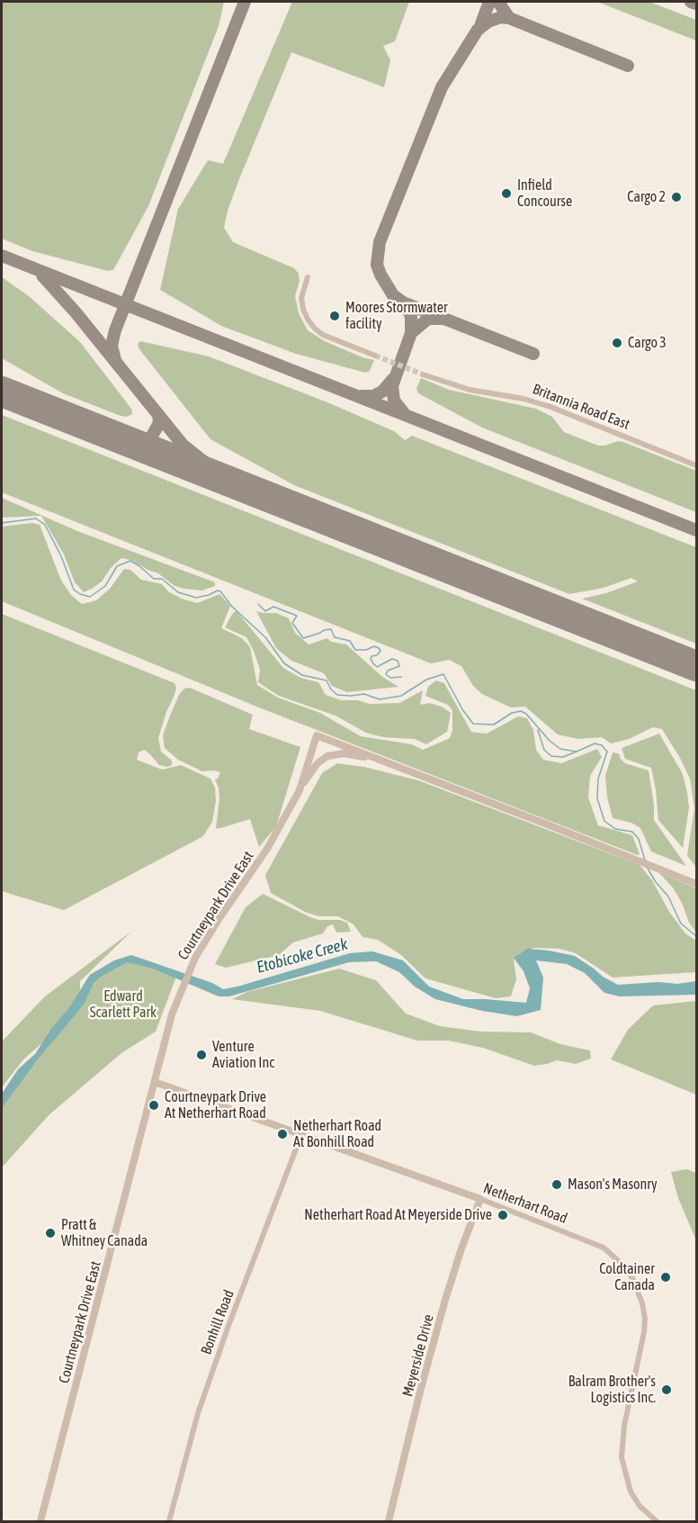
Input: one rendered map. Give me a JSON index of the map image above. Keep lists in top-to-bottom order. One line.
{"streets":{"street":["Britannia Road East","Courtneypark Drive East","Netherhart Road","Bonhill Road","Meyerside Drive"]},"crossings":[["Courtneypark Drive East","Netherhart Road"],["Netherhart Road","Bonhill Road"],["Netherhart Road","Meyerside Drive"]],"water":["Etobicoke Creek"],"parks":["Edward Scarlett Park"],"places":["Infield Concourse","Cargo 2","Moores Stormwater facility","Cargo 3","Venture Aviation Inc","Courtneypark Drive At Netherhart Road","Netherhart Road At Bonhill Road","Mason's Masonry","Netherhart Road At Meyerside Drive","Pratt & Whitney Canada","Coldtainer Canada","Balram Brother's Logistics Inc."]}
